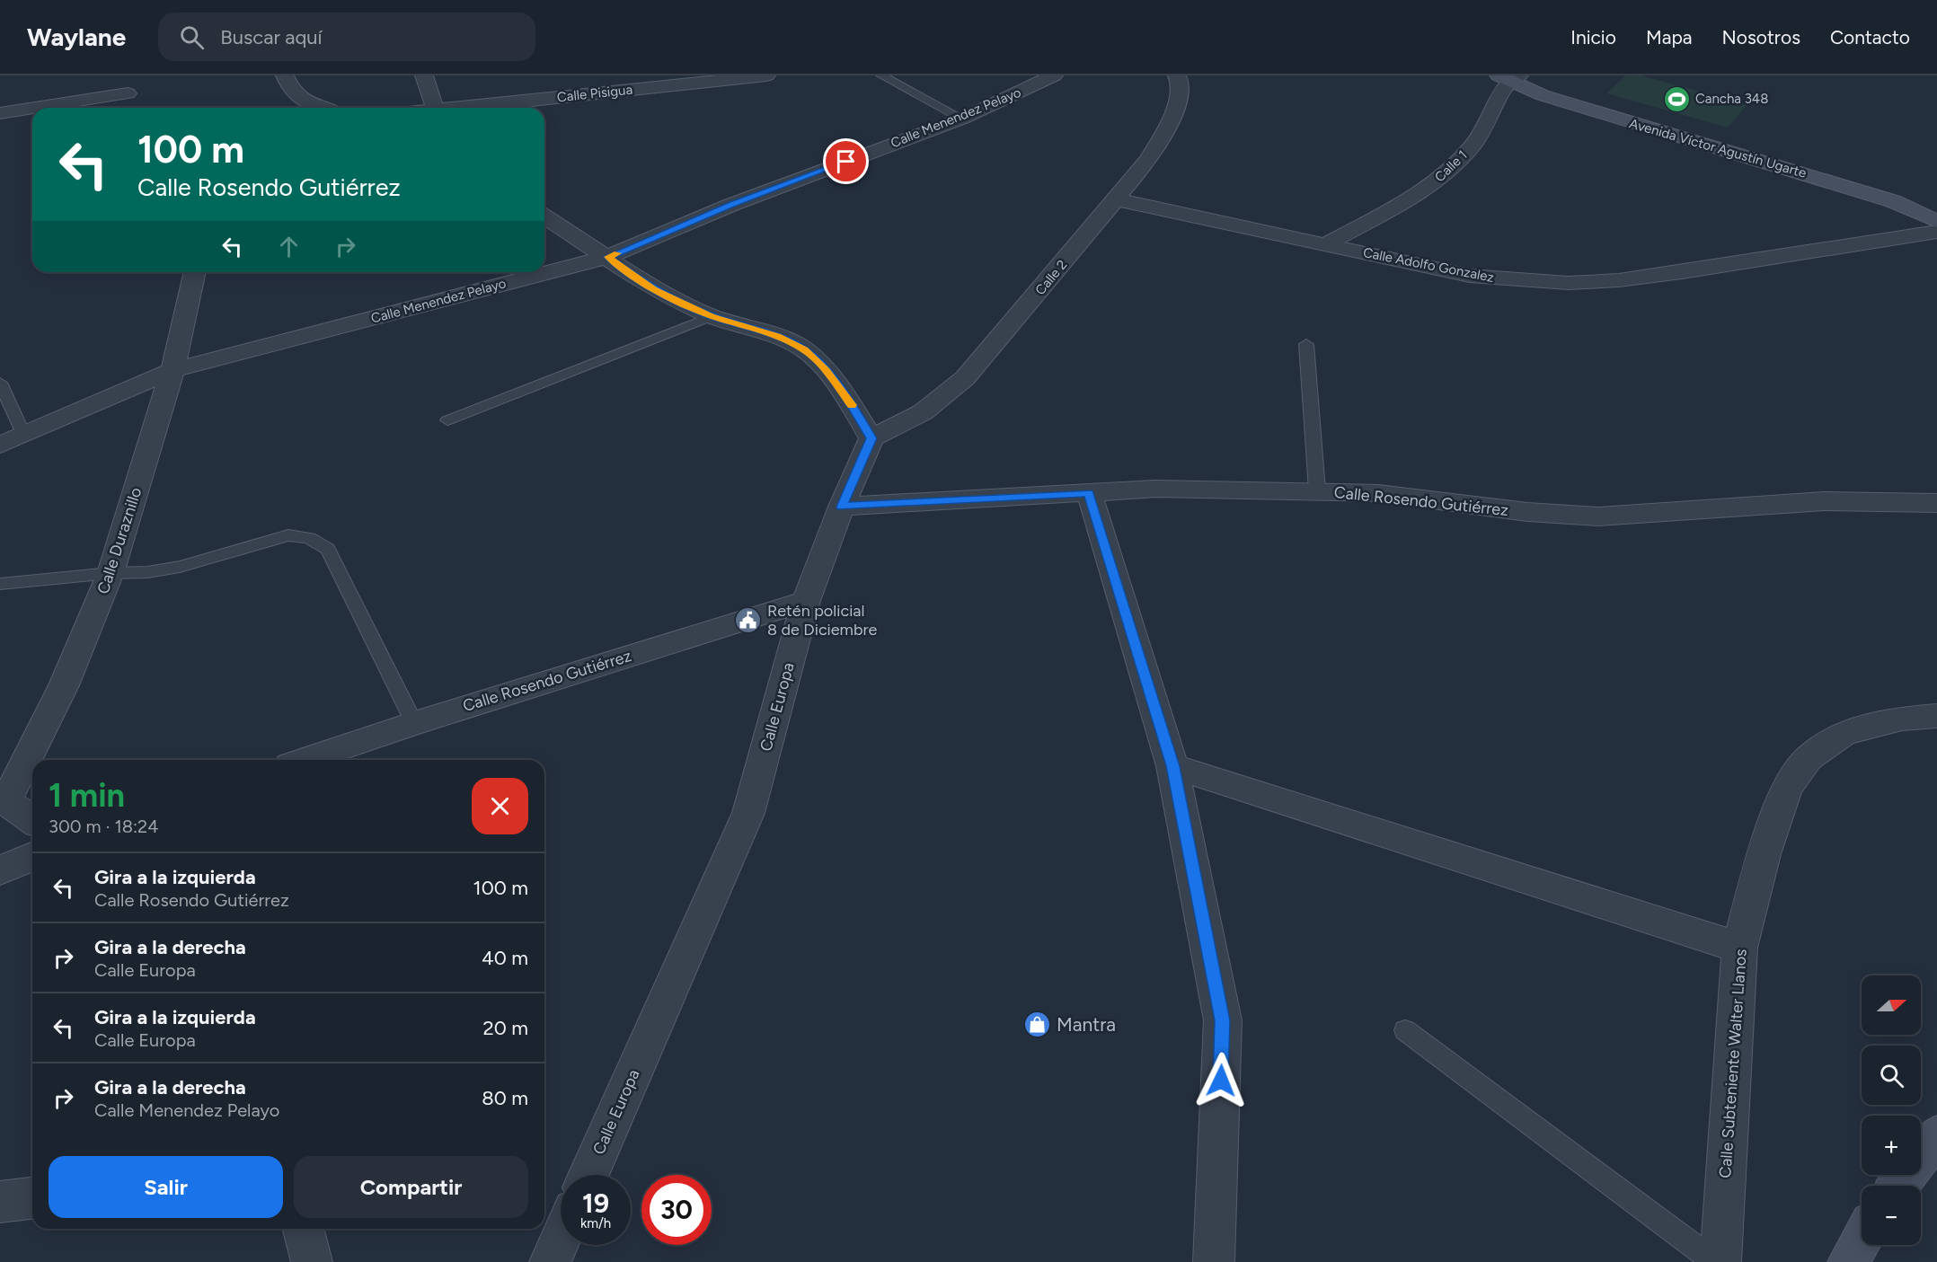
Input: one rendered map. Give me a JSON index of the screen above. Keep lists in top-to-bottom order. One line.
{"streets":{"street":["Calle Pisigua","Calle Menendez Pelayo","Avenida Víctor Agustín Ugarte","Calle 1","Calle Adolfo Gonzalez","Calle 2","Calle Rosendo Gutiérrez","Calle Duraznillo","Calle Europa","Calle Subteniente Walter Llanos"]},"crossings":[["Calle Menendez Pelayo","Calle Duraznillo"],["Avenida Víctor Agustín Ugarte","Calle 1"],["Calle 1","Calle Adolfo Gonzalez"],["Calle Adolfo Gonzalez","Calle 2"],["Calle 2","Calle Europa"],["Calle Rosendo Gutiérrez","Calle Europa"]],"places":{"sports":["Cancha 348"],"public building":["Retén policial 8 de Diciembre"],"shop":["Mantra"]},"north":"right","page":{"header":"Waylane","search":"Buscar aquí","nav":["Inicio","Mapa","Nosotros","Contacto"],"turn":["100 m","Calle Rosendo Gutiérrez"],"heading":["1 min","300 m · 18:24"],"list":[{"name":"Gira a la izquierda","note":"Calle Rosendo Gutiérrez","value":"100 m"},{"name":"Gira a la derecha","note":"Calle Europa","value":"40 m"},{"name":"Gira a la izquierda","note":"Calle Europa","value":"20 m"},{"name":"Gira a la derecha","note":"Calle Menendez Pelayo","value":"80 m"}],"map_buttons":["+","−"],"buttons":["Salir","Compartir"],"speed":"19 km/h","limit":"30"}}
